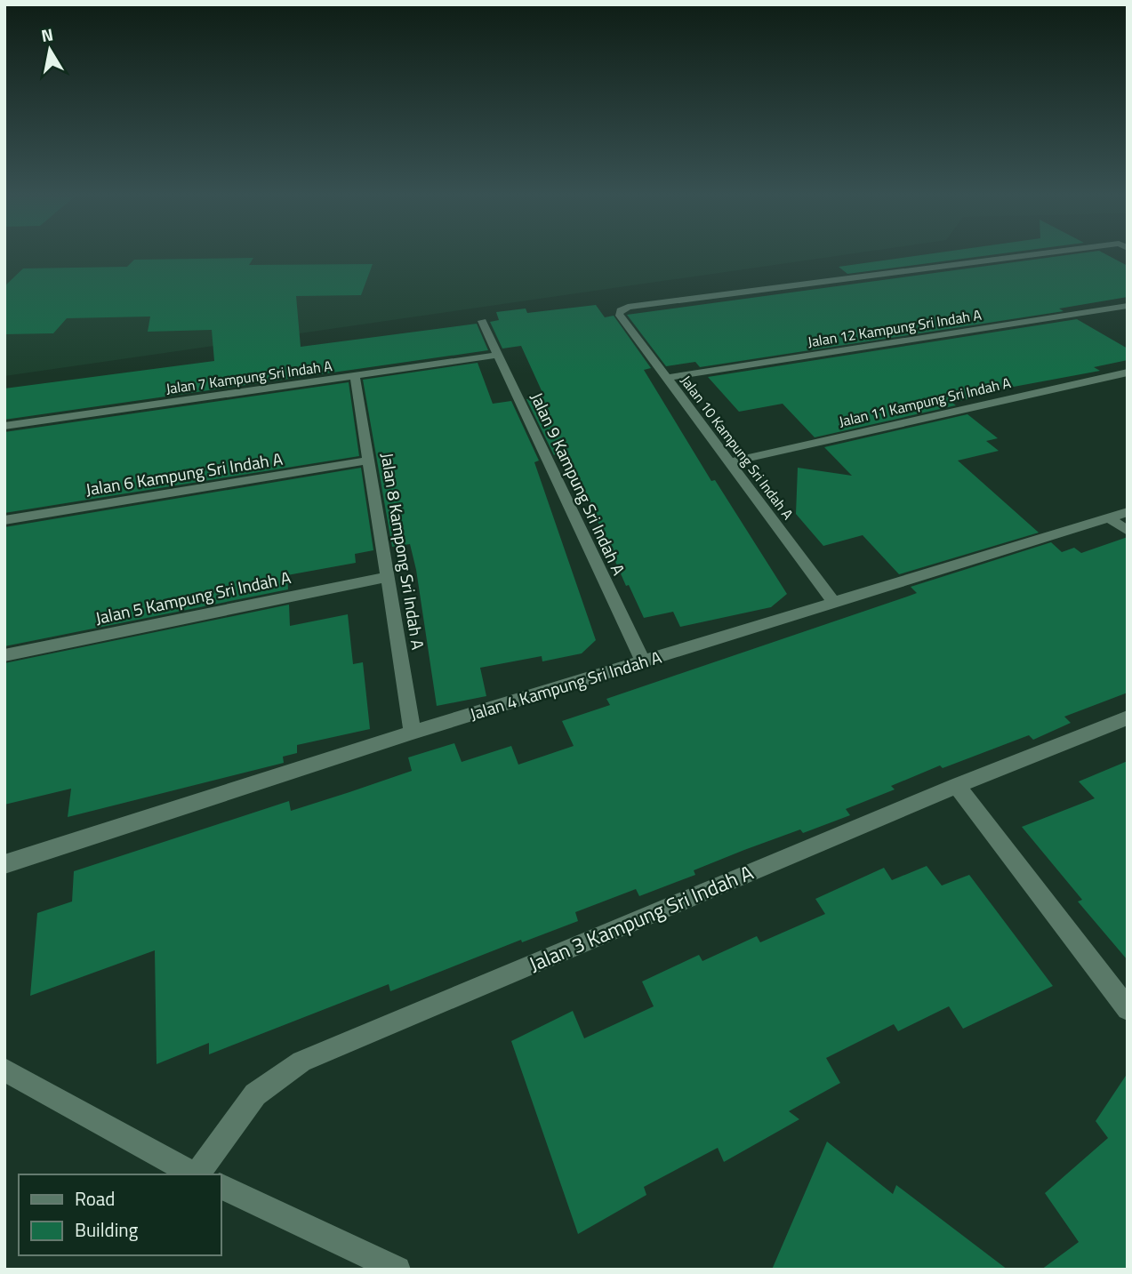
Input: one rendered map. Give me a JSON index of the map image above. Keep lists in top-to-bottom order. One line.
{"streets":{"street":["Jalan 12 Kampung Sri Indah A","Jalan 7 Kampung Sri Indah A","Jalan 11 Kampung Sri Indah A","Jalan 10 Kampung Sri Indah A","Jalan 6 Kampung Sri Indah A","Jalan 9 Kampung Sri Indah A","Jalan 8 Kampong Sri Indah A","Jalan 5 Kampung Sri Indah A","Jalan 4 Kampung Sri Indah A","Jalan 3 Kampung Sri Indah A"]},"crossings":[["Jalan 12 Kampung Sri Indah A","Jalan 10 Kampung Sri Indah A"],["Jalan 7 Kampung Sri Indah A","Jalan 9 Kampung Sri Indah A"],["Jalan 7 Kampung Sri Indah A","Jalan 8 Kampong Sri Indah A"],["Jalan 11 Kampung Sri Indah A","Jalan 10 Kampung Sri Indah A"],["Jalan 10 Kampung Sri Indah A","Jalan 4 Kampung Sri Indah A"],["Jalan 6 Kampung Sri Indah A","Jalan 8 Kampong Sri Indah A"],["Jalan 9 Kampung Sri Indah A","Jalan 4 Kampung Sri Indah A"],["Jalan 8 Kampong Sri Indah A","Jalan 5 Kampung Sri Indah A"],["Jalan 8 Kampong Sri Indah A","Jalan 4 Kampung Sri Indah A"]],"legend":["Road","Building"],"north":"top"}
